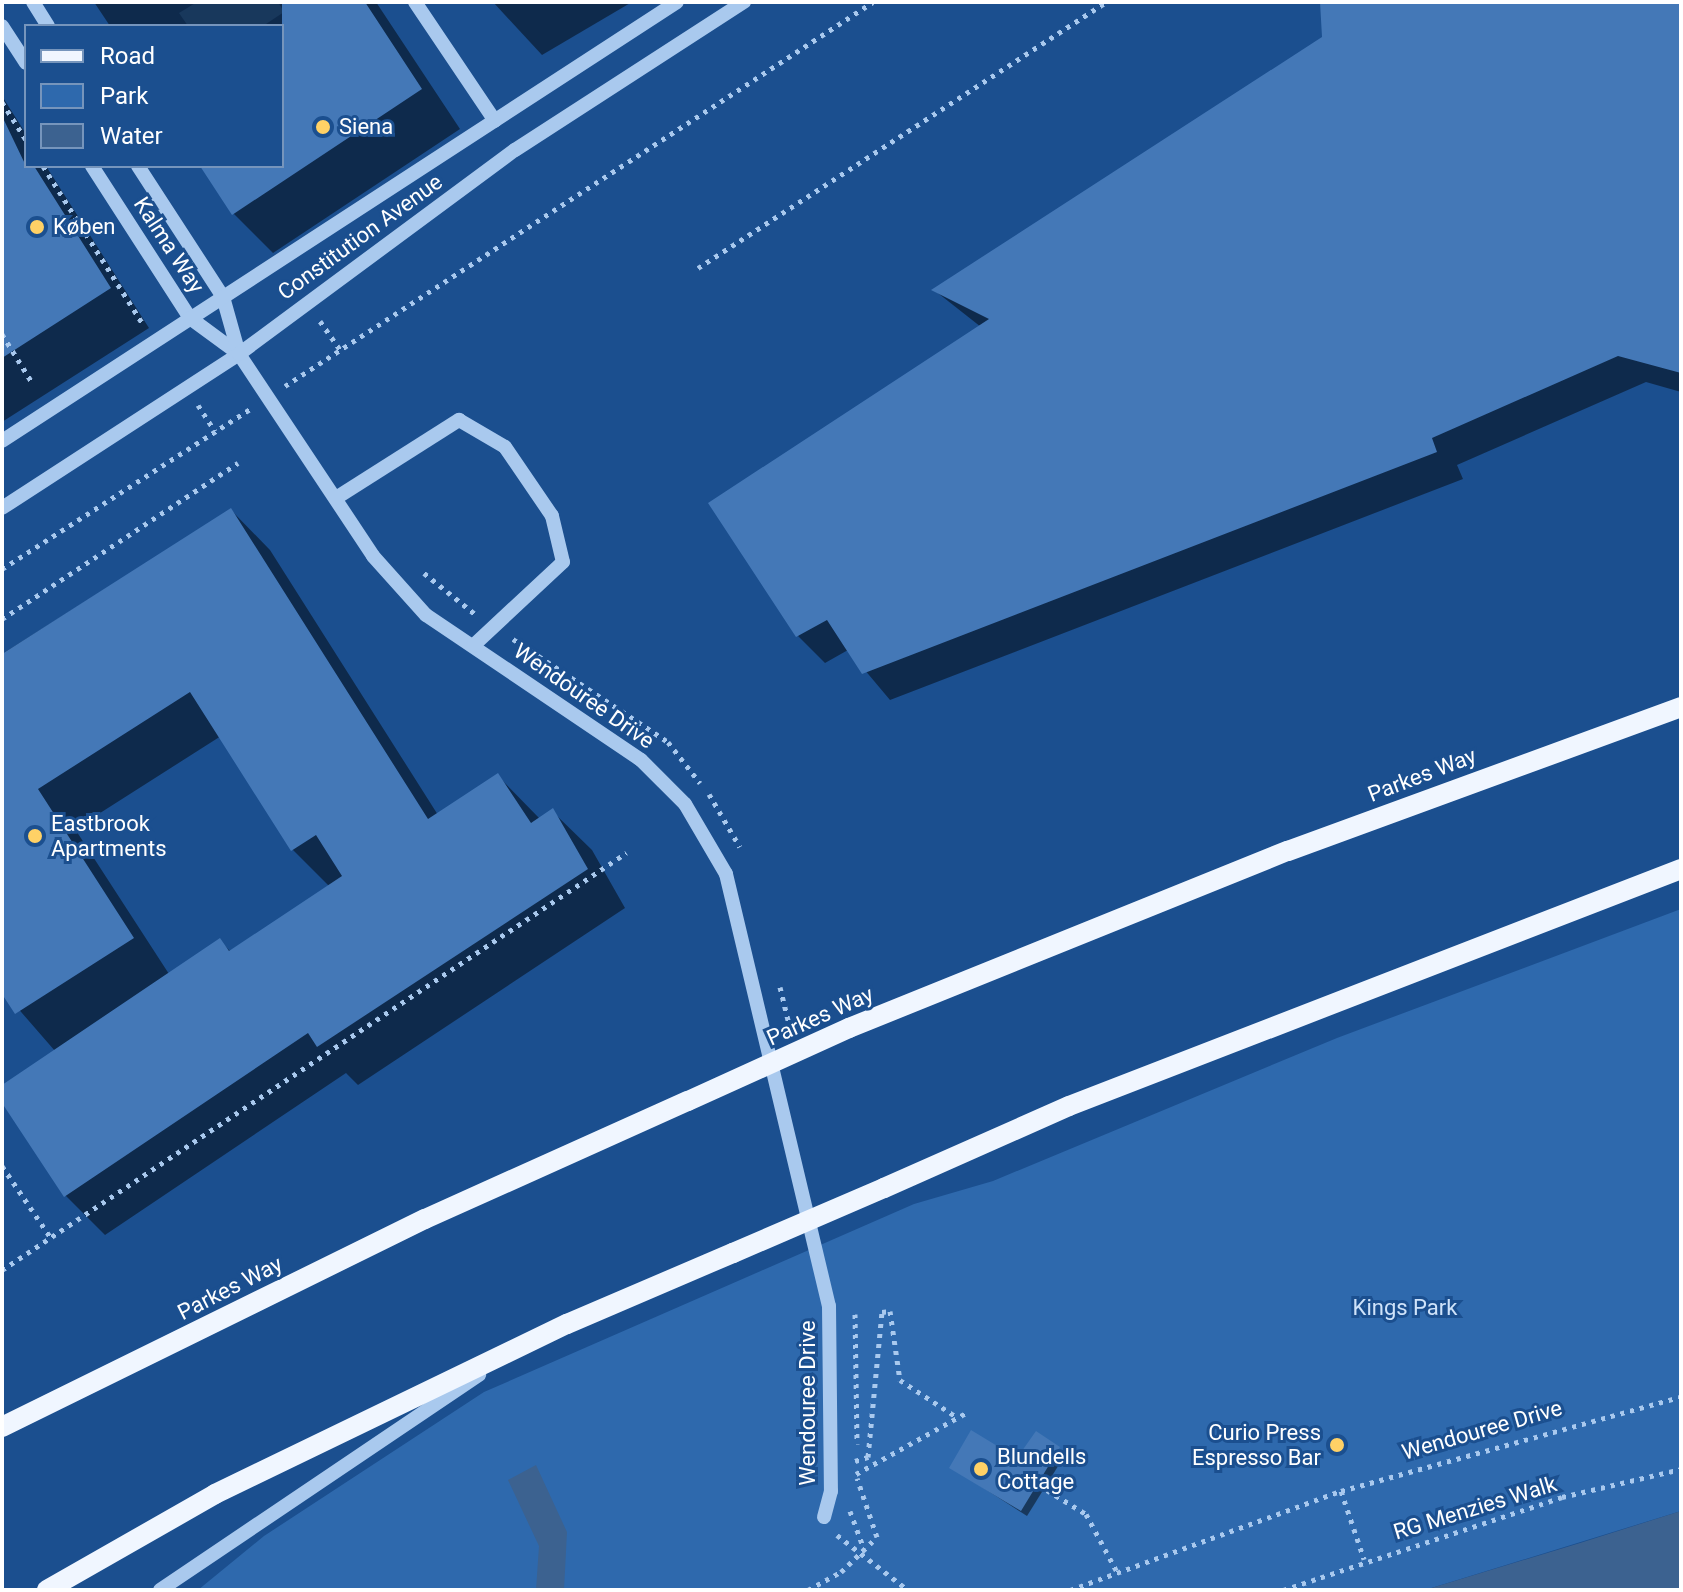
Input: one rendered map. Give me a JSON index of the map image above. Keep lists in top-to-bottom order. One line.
{"streets":{"main road":["Parkes Way"],"street":["Constitution Avenue","Kalma Way","Wendouree Drive"],"path":["RG Menzies Walk"]},"crossings":[["Constitution Avenue","Kalma Way"],["Constitution Avenue","Wendouree Drive"],["Kalma Way","Wendouree Drive"]],"parks":["Kings Park"],"places":["Siena","Køben","Eastbrook Apartments","Curio Press Espresso Bar","Blundells Cottage"],"legend":["Road","Park","Water"]}
